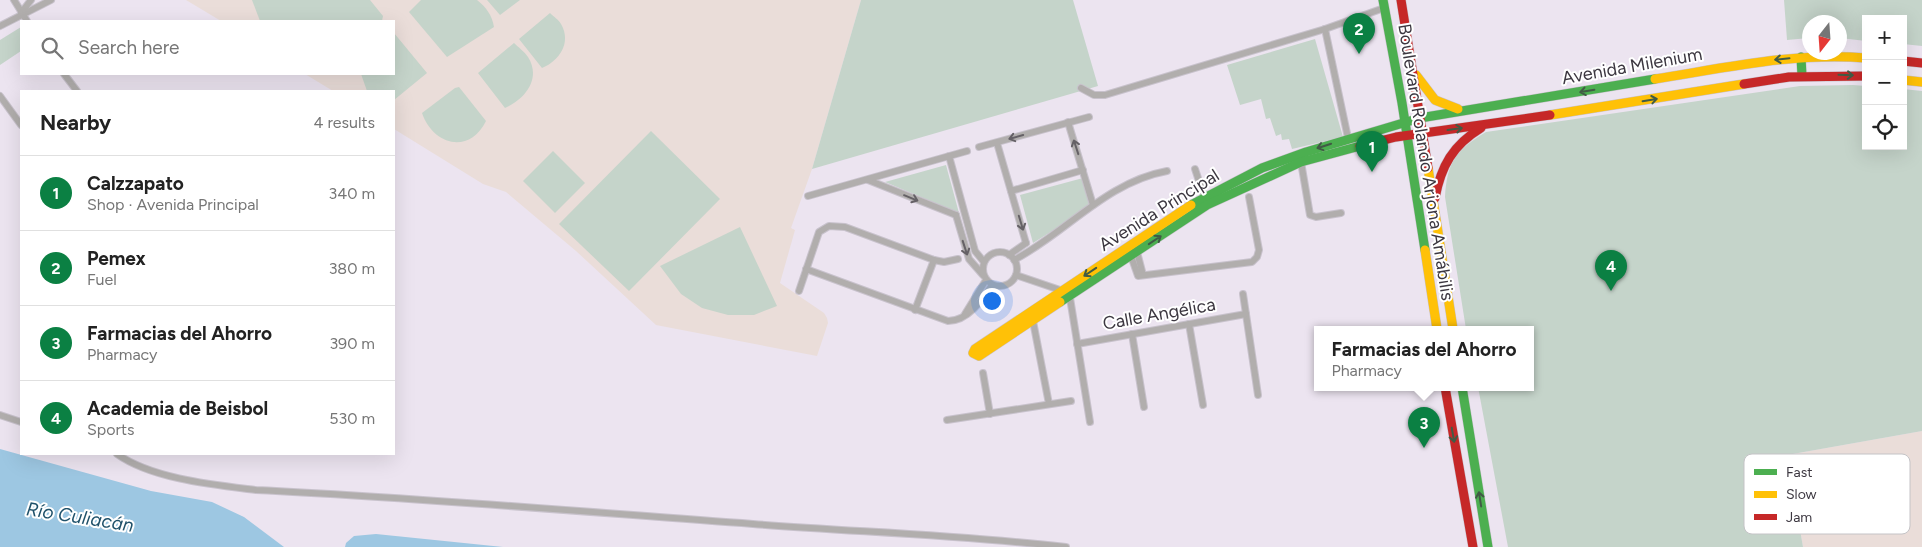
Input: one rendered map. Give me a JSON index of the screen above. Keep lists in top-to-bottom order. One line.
{"streets":{"street":["Avenida Milenium","Boulevard Rolando Arjona Amábilis","Avenida Principal","Calle Angélica"]},"crossings":[["Avenida Milenium","Boulevard Rolando Arjona Amábilis"],["Avenida Milenium","Avenida Principal"],["Boulevard Rolando Arjona Amábilis","Avenida Principal"]],"water":["Río Culiacán"],"legend":["Fast","Slow","Jam"],"north":"bottom","page":{"pins":["2","1","4","3"],"map_buttons":["+","−"],"search":"Search here","heading":["Nearby","4 results"],"list":[{"mark":"1","name":"Calzzapato","note":"Shop · Avenida Principal","value":"340 m"},{"mark":"2","name":"Pemex","note":"Fuel","value":"380 m"},{"mark":"3","name":"Farmacias del Ahorro","note":"Pharmacy","value":"390 m"},{"mark":"4","name":"Academia de Beisbol","note":"Sports","value":"530 m"}],"popup":["Farmacias del Ahorro","Pharmacy"]}}
